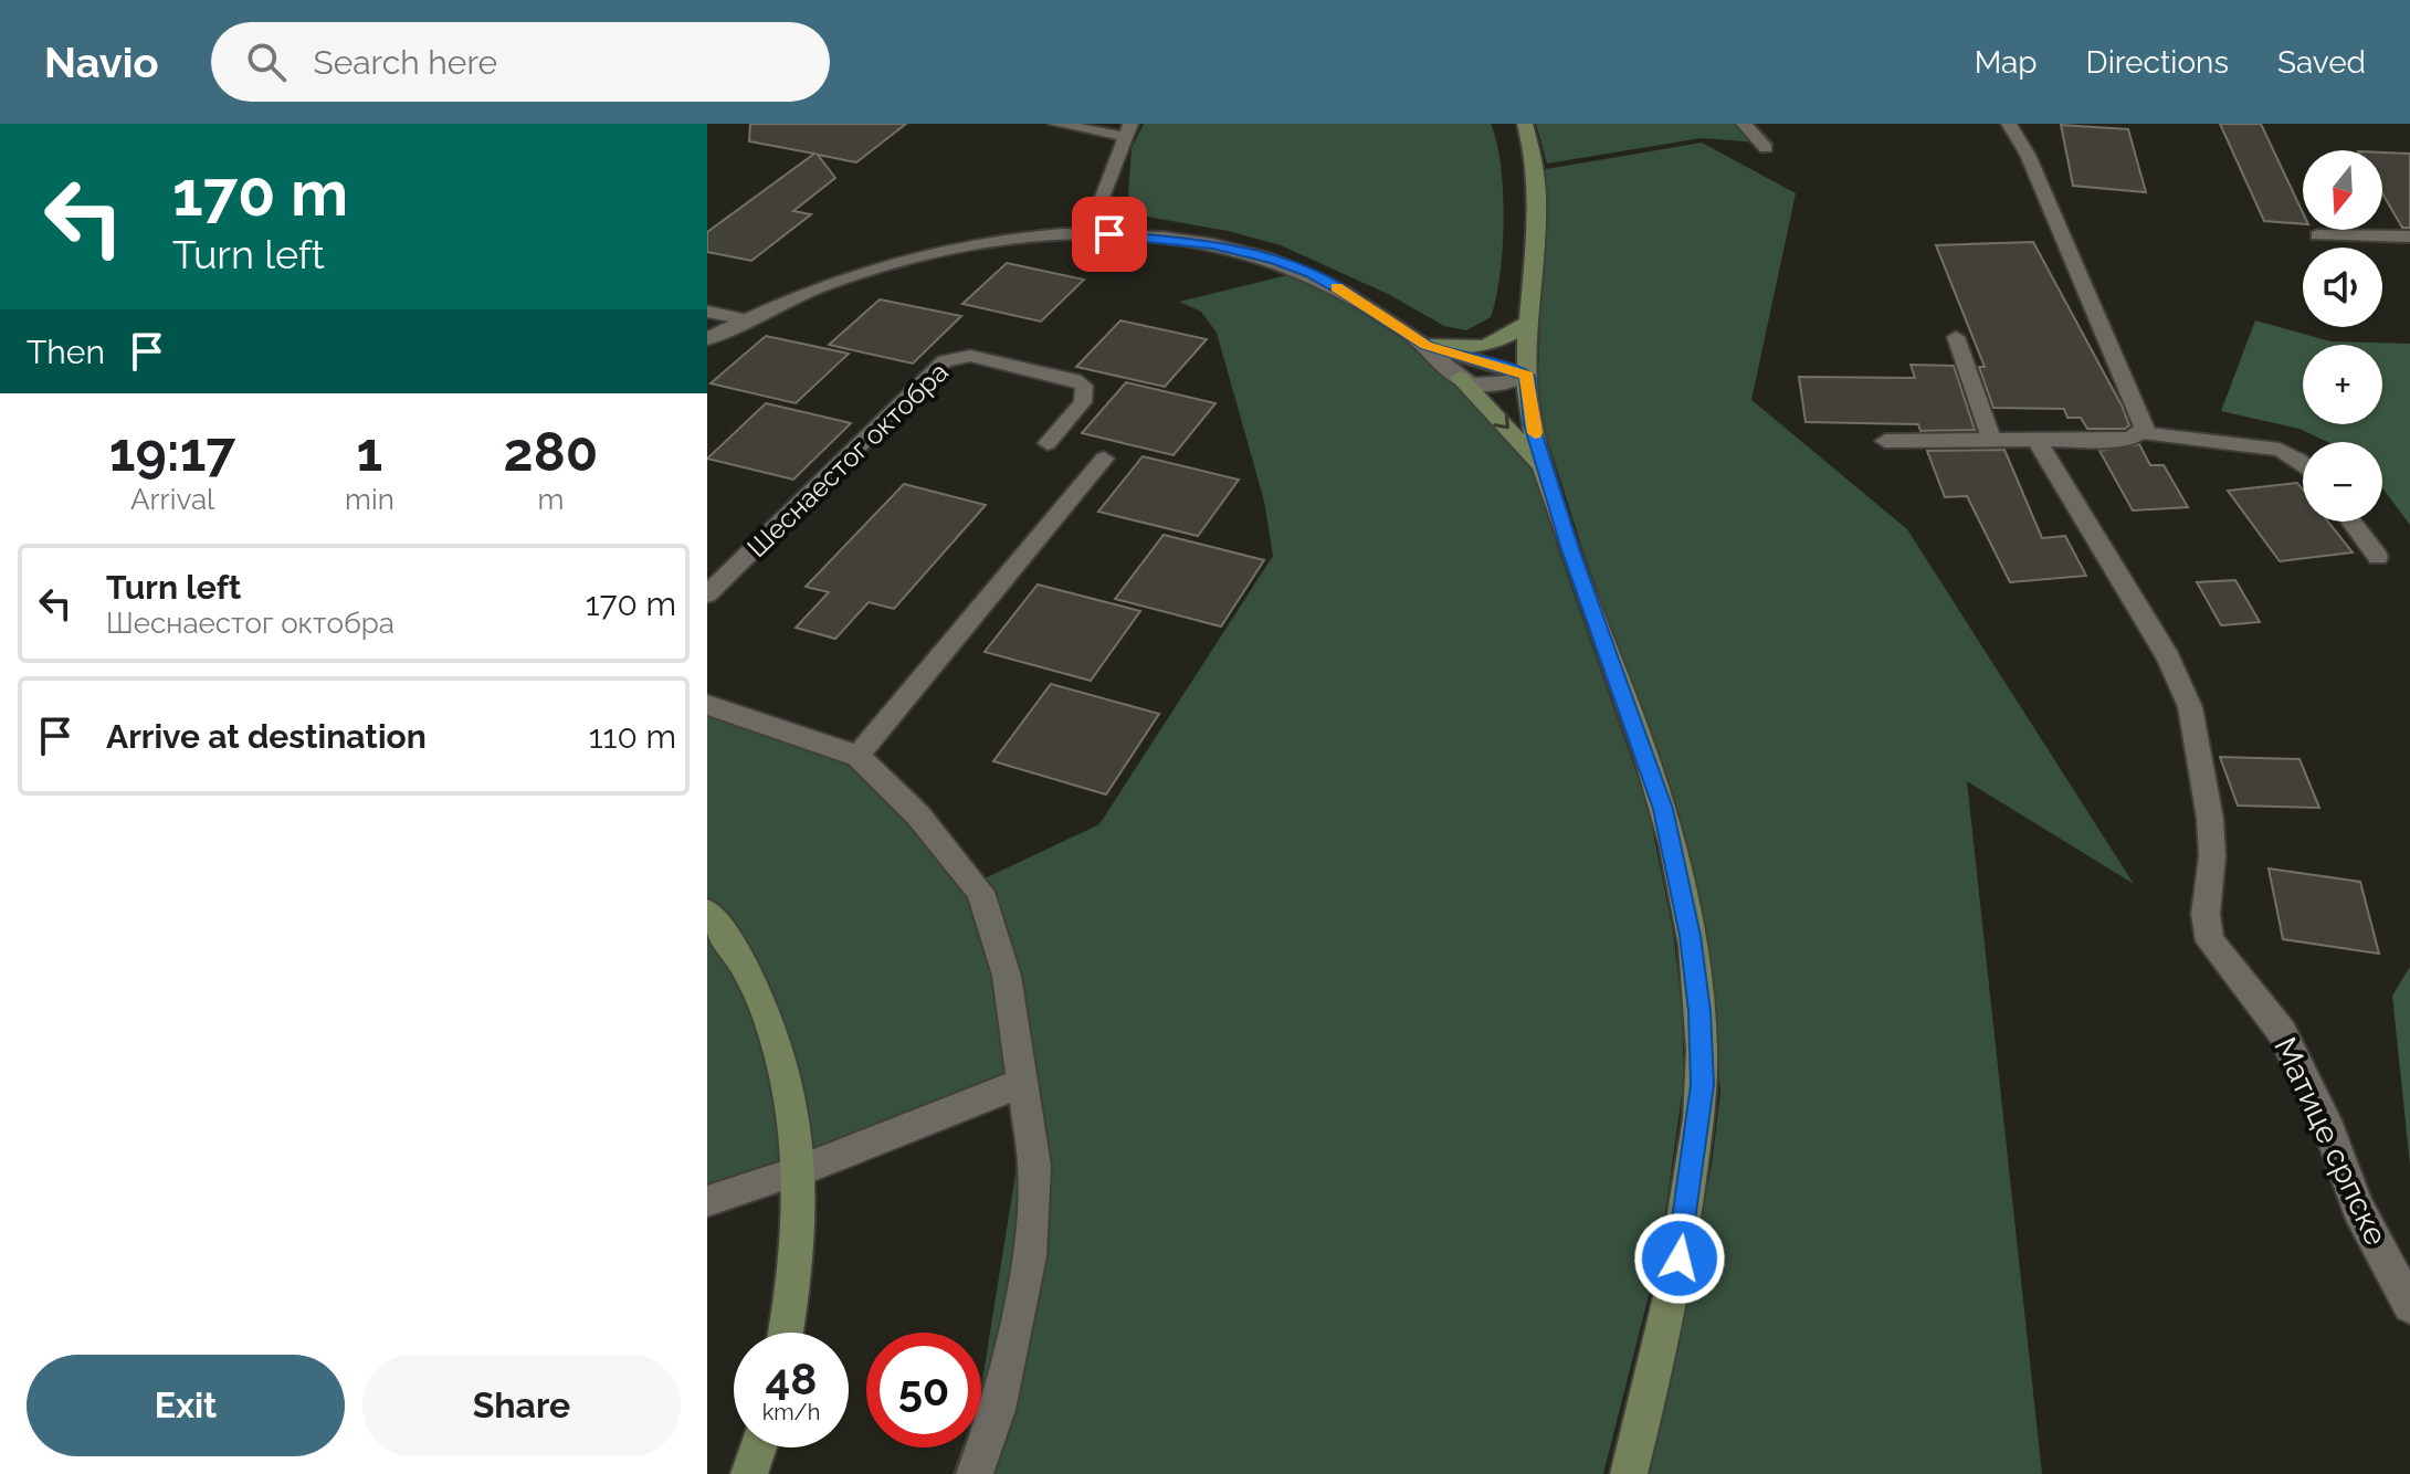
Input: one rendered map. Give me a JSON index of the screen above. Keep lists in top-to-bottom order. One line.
{"streets":{"street":["Матице српске"],"lane":["Шеснаестог октобра"]},"north":"bottom","page":{"header":"Navio","search":"Search here","nav":["Map","Directions","Saved"],"turn":["170 m","Turn left"],"map_buttons":["+","−"],"then":"Then","eta":["19:17","Arrival","1","min","280","m"],"list":[{"name":"Turn left","note":"Шеснаестог октобра","value":"170 m"},{"name":"Arrive at destination","value":"110 m"}],"speed":"48 km/h","limit":"50","buttons":["Exit","Share"]}}
